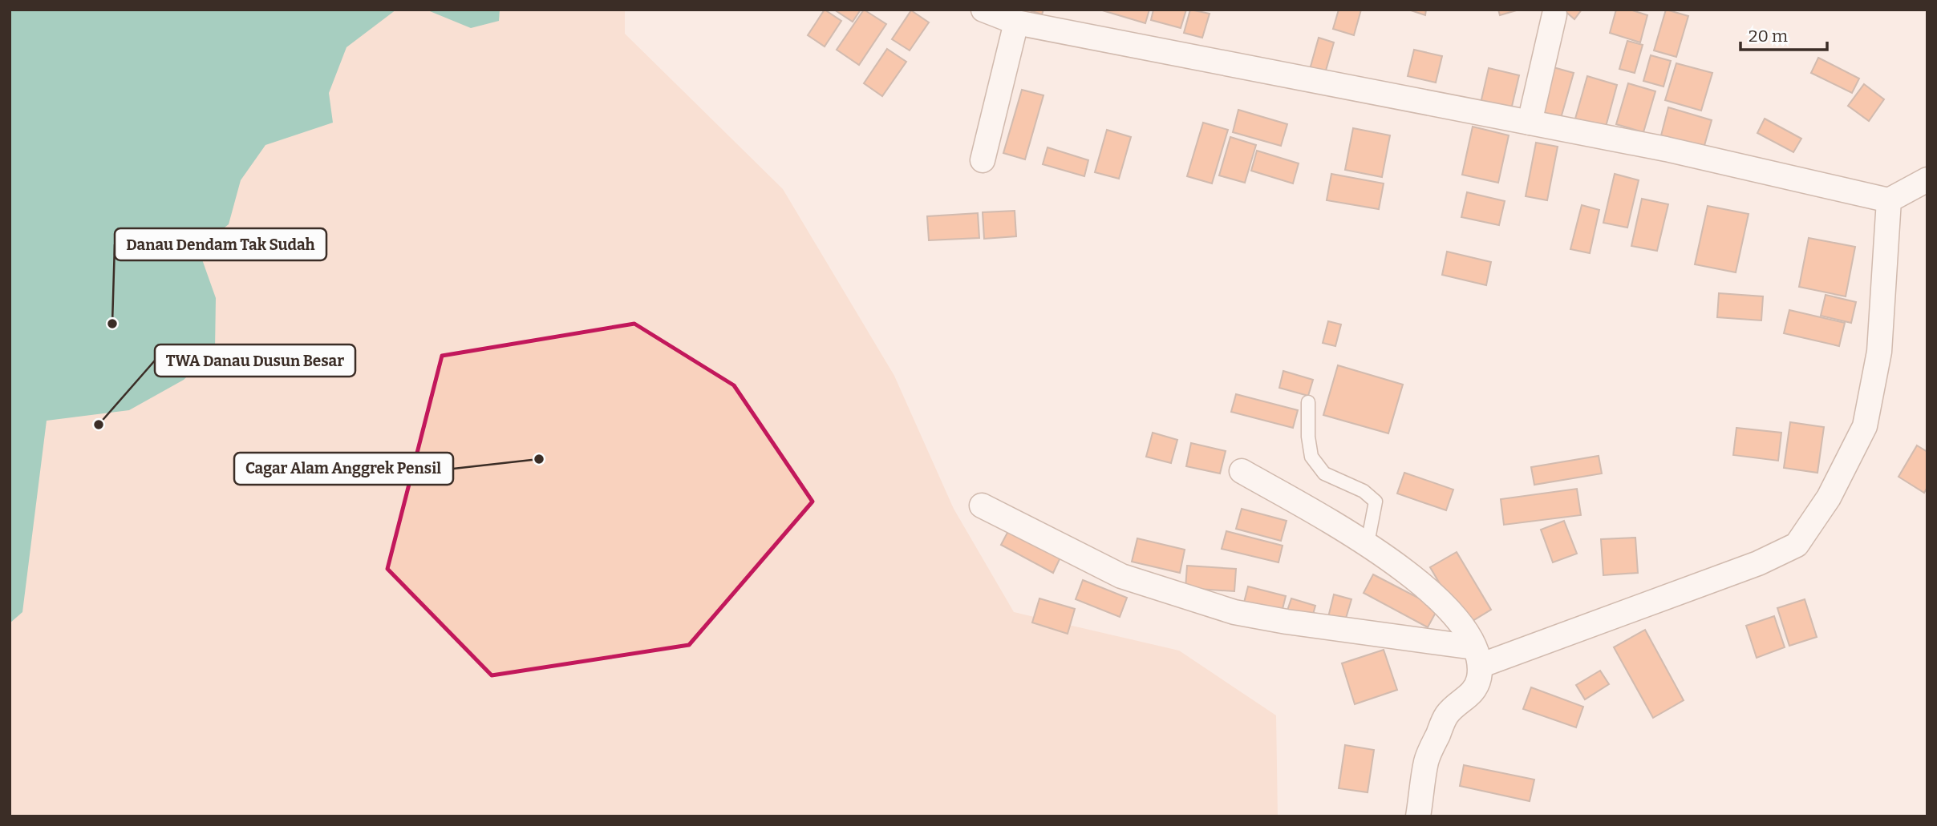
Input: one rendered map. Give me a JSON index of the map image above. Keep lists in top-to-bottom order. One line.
{"places":["Danau Dendam Tak Sudah","TWA Danau Dusun Besar","Cagar Alam Anggrek Pensil"],"scale_bar":"20 m"}
